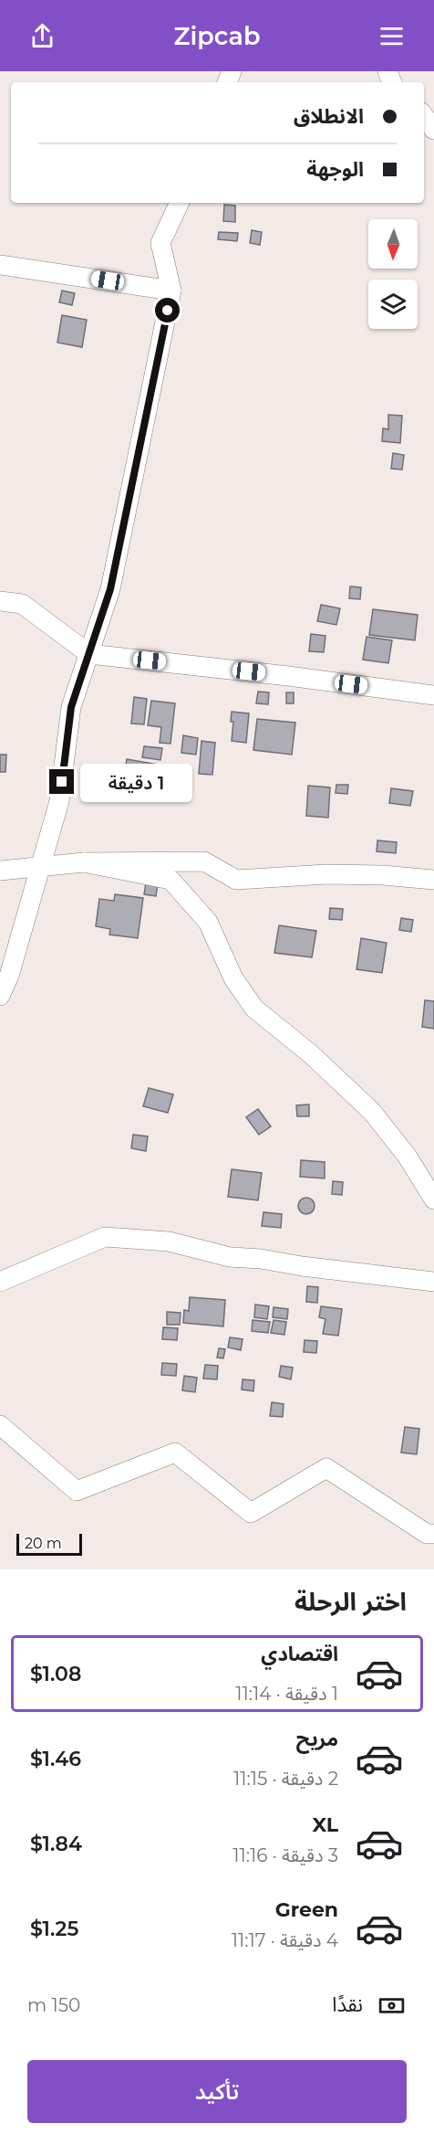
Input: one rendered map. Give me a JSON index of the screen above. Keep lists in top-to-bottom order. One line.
{"scale_bar":"20 m","north":"bottom","page":{"header":"Zipcab","banner":["الانطلاق","الوجهة"],"bubble":"1 دقيقة","scale":"20 m","heading":"اختر الرحلة","list":[{"name":"اقتصادي","note":"1 دقيقة · 11:14","value":"$1.08"},{"name":"مريح","note":"2 دقيقة · 11:15","value":"$1.46"},{"name":"XL","note":"3 دقيقة · 11:16","value":"$1.84"},{"name":"Green","note":"4 دقيقة · 11:17","value":"$1.25"}],"pay":["نقدًا","150 m"],"buttons":"تأكيد"}}
